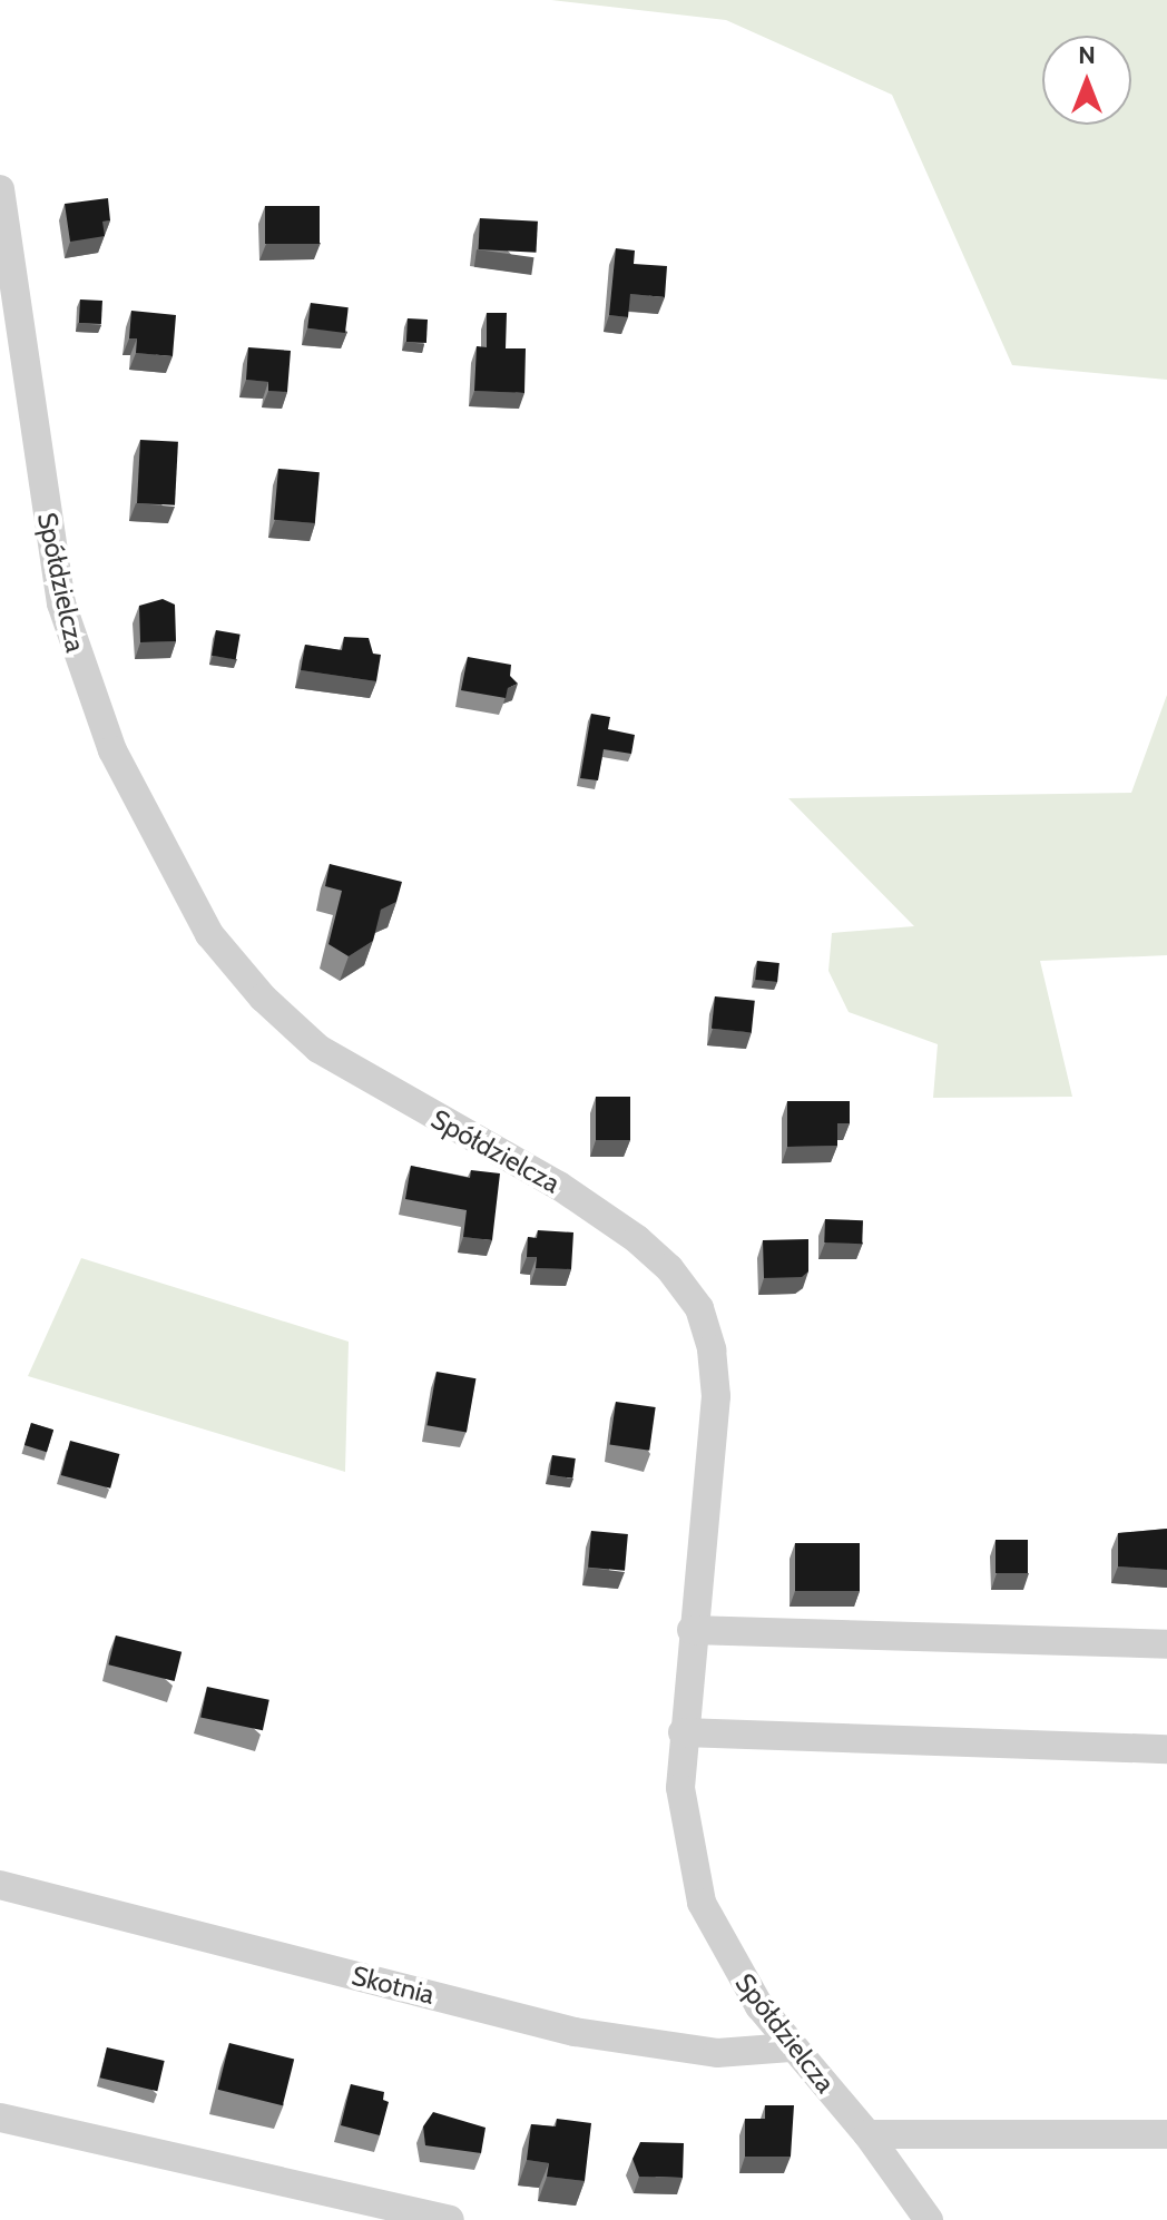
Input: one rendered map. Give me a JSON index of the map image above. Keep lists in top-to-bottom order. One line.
{"streets":{"street":["Spółdzielcza","Skotnia"]},"crossings":[["Spółdzielcza","Skotnia"]],"north":"top"}
